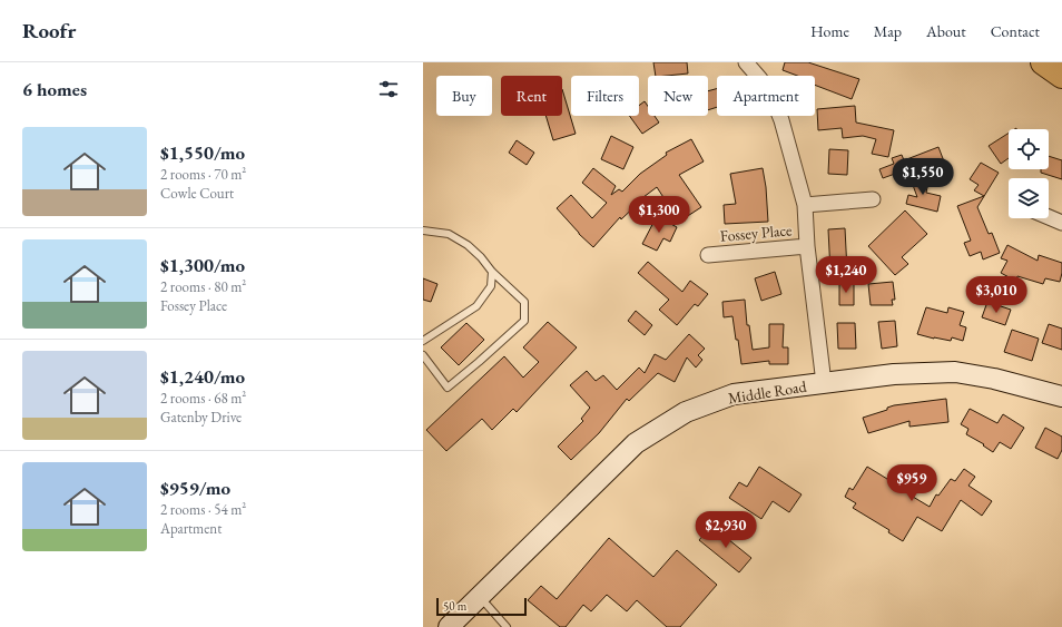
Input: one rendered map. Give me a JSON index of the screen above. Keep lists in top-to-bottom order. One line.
{"streets":{"main road":["Middle Road"],"street":["Fossey Place"]},"scale_bar":"50 m","page":{"header":"Roofr","nav":["Home","Map","About","Contact"],"heading":"6 homes","chip":["Buy","Rent","Filters","New","Apartment"],"list":[{"name":"$1,550/mo","note":"2 rooms · 70 m² · Cowle Court"},{"name":"$1,300/mo","note":"2 rooms · 80 m² · Fossey Place"},{"name":"$1,240/mo","note":"2 rooms · 68 m² · Gatenby Drive"},{"name":"$959/mo","note":"2 rooms · 54 m² · Apartment"}],"price":["$1,550","$1,300","$1,240","$3,010","$959","$2,930"],"scale":"50 m"}}
